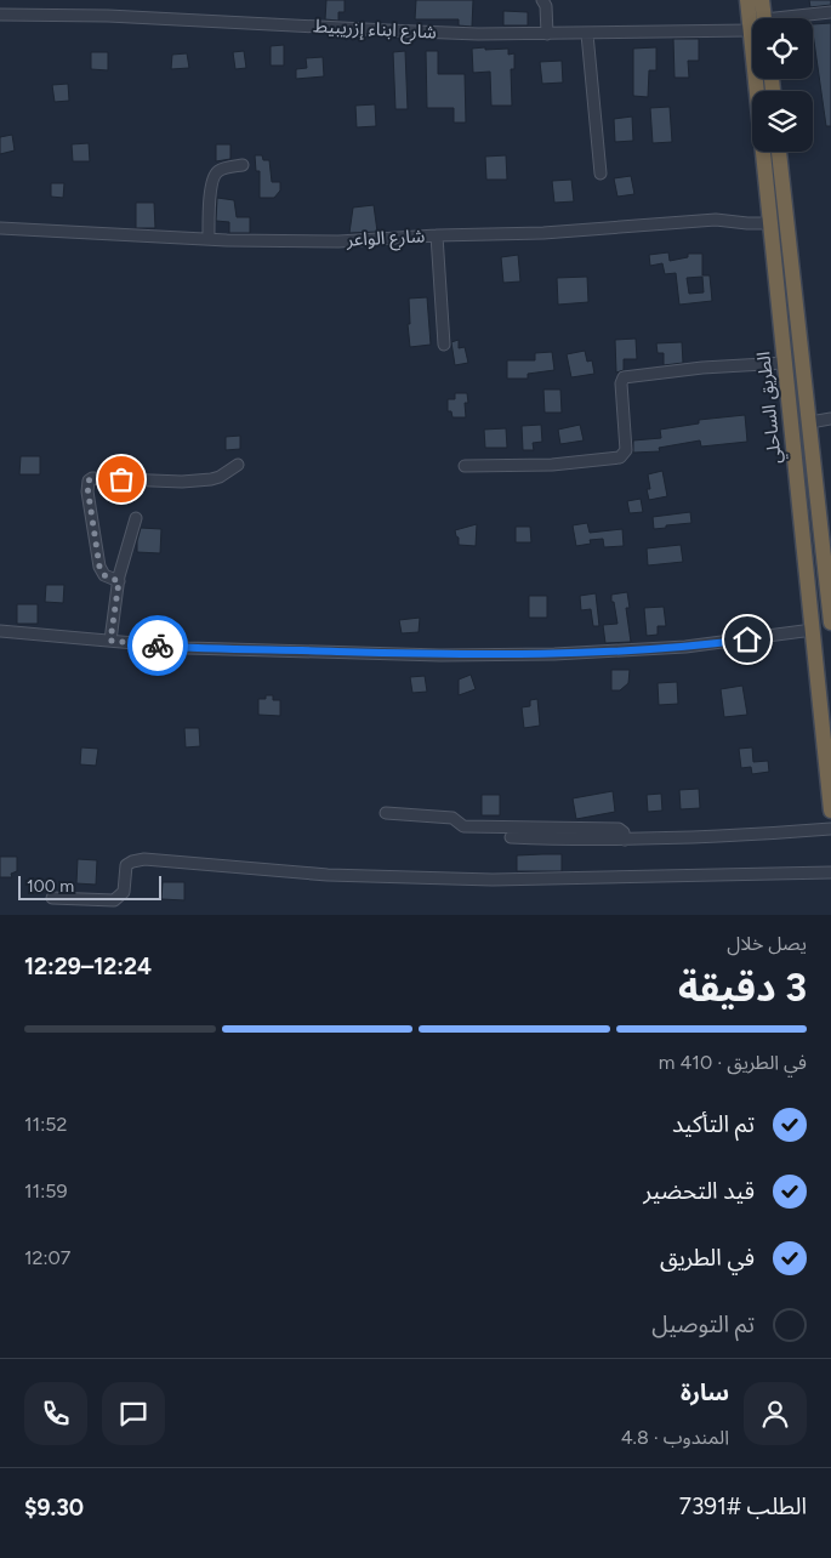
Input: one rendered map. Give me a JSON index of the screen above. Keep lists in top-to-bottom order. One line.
{"streets":{"highway":["الطريق الساحلي"],"street":["شارع ابناء إزريبيط","شارع الواعر"]},"crossings":[["شارع الواعر","الطريق الساحلي"]],"scale_bar":"100 m","page":{"scale":"100 m","heading":["3 دقيقة","يصل خلال","12:24–12:29"],"panel":["سارة","المندوب · 4.8","الطلب #7391","$9.30"],"bar":"في الطريق · 410 m","list":[["تم التأكيد","11:52"],["قيد التحضير","11:59"],["في الطريق","12:07"],"تم التوصيل"]}}
